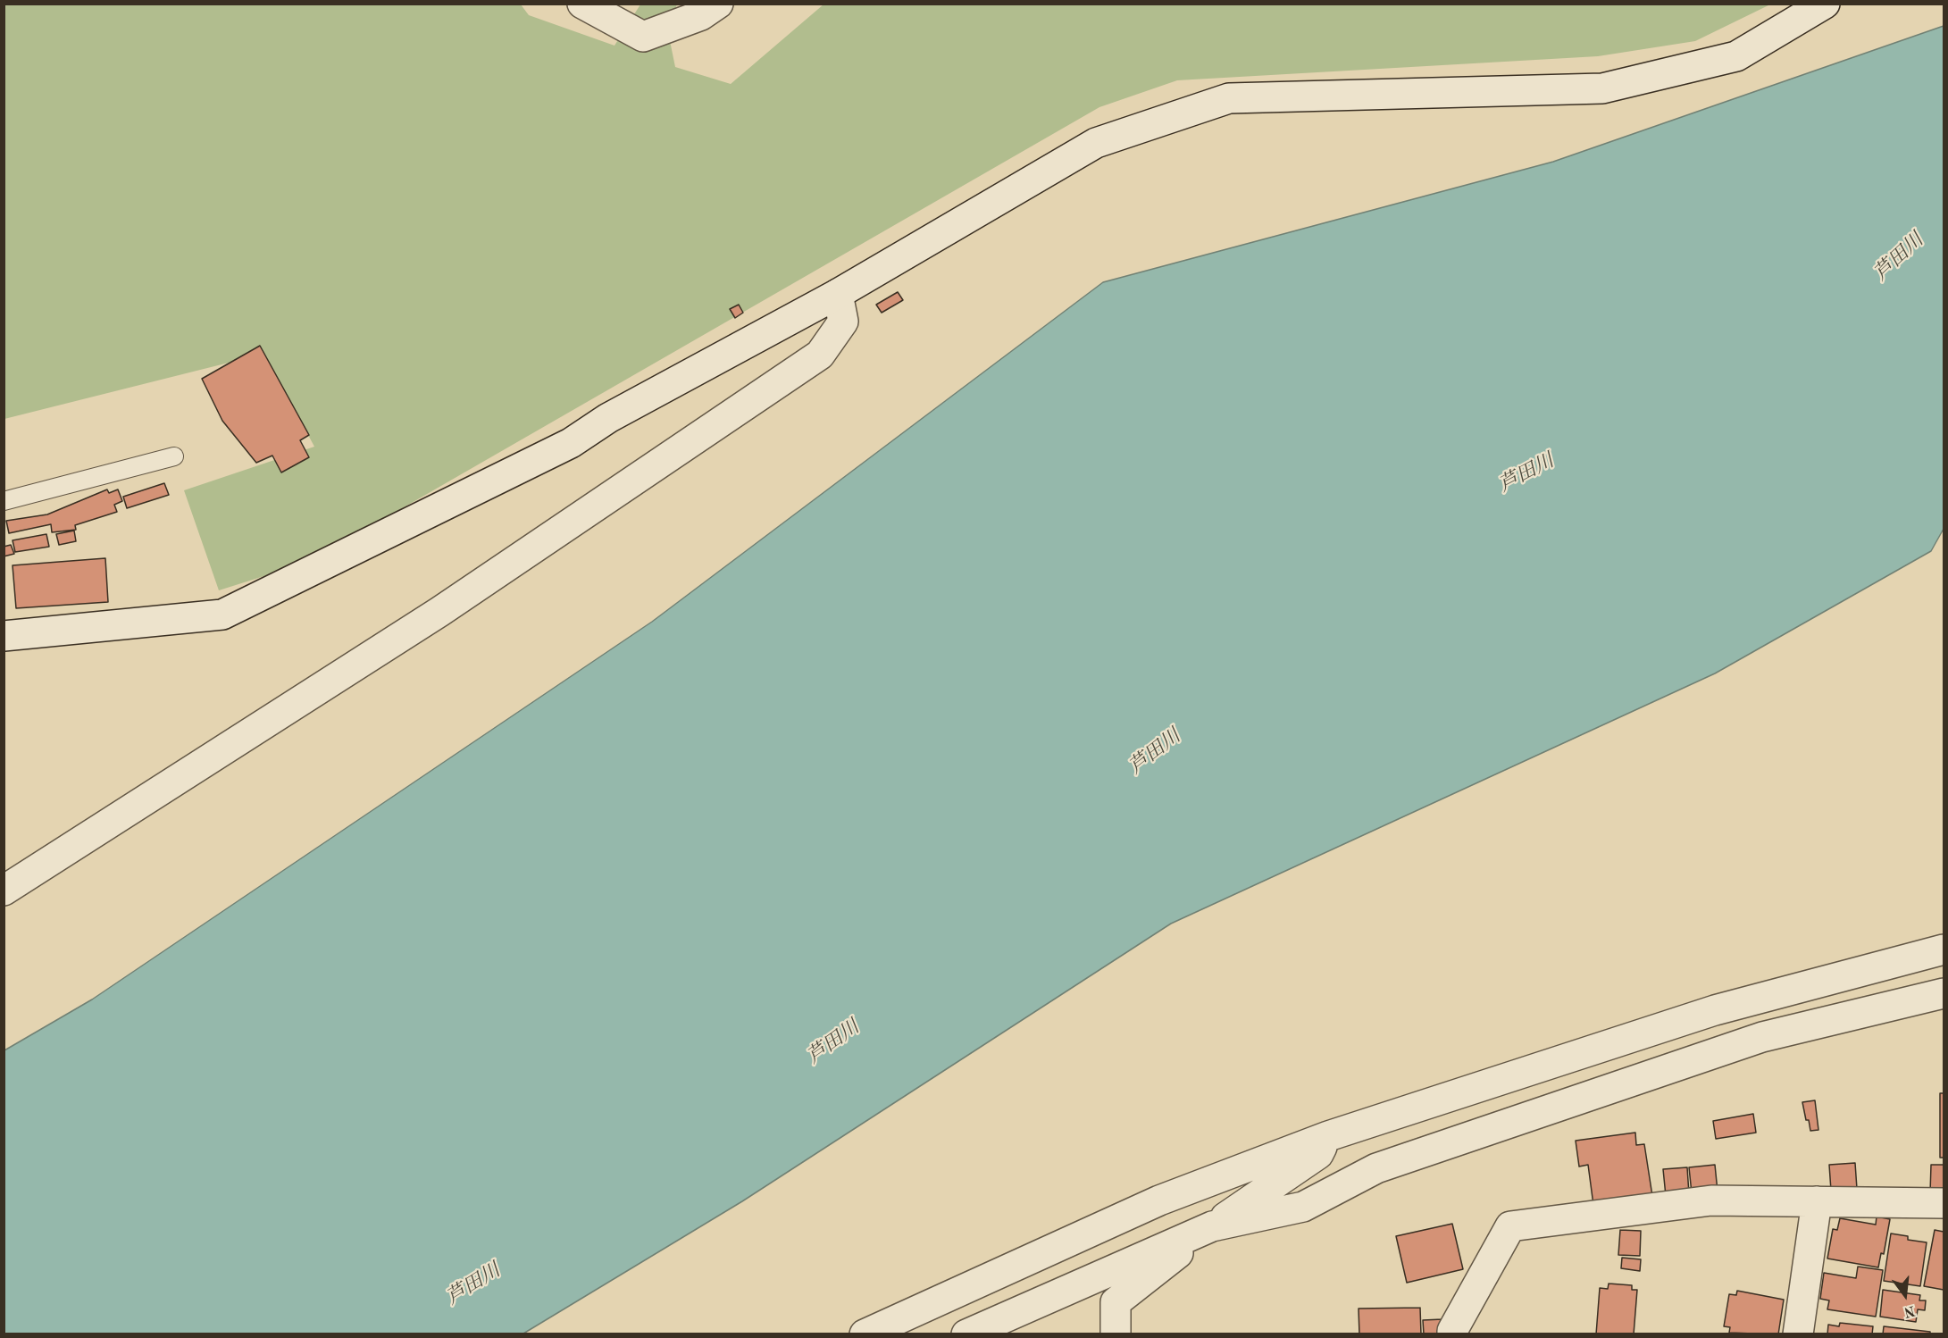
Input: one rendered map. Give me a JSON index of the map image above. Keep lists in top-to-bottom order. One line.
{"water":["芦田川"],"north":"bottom"}
